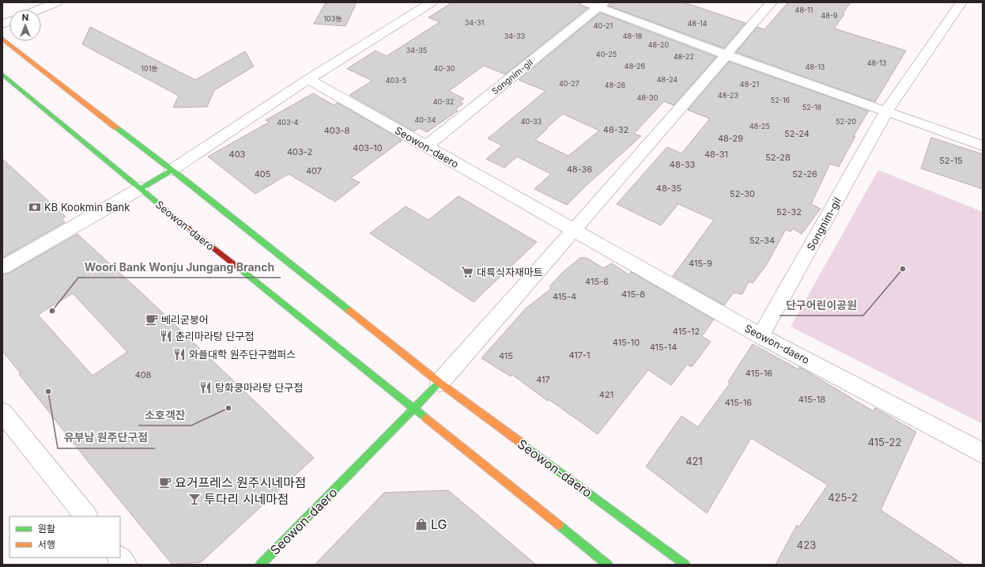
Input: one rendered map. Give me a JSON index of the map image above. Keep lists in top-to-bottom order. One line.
{"streets":{"street":["Songnim-gil","Seowon-daero"]},"crossings":[["Songnim-gil","Seowon-daero"]],"places":{"bank":["KB Kookmin Bank"],"other":["단구어린이공원","Woori Bank Wonju Jungang Branch","유부남 원주단구점","소호객잔"],"supermarket":["대륙식자재마트"],"cafe":["베리굳붕어","요거프레스 원주시네마점"],"restaurant":["춘리마라탕 단구점","와플대학 원주단구캠퍼스","탕화쿵마라탕 단구점"],"bar":["투다리 시네마점"],"shop":["LG"]},"house_numbers":["48-11","48-9","103동","34-31","48-14","40-21","34-33","48-18","48-20","34-35","40-25","48-22","48-13","48-26","48-13","101동","40-30","48-24","403-5","40-27","48-21","48-28","48-23","48-30","52-16","40-32","52-18","40-34","40-33","52-20","403-4","48-25","48-32","403-8","52-24","48-29","403-10","403-2","403","48-31","52-28","52-15","48-33","48-36","407","405","52-26","48-35","52-30","52-32","52-34","415-9","415-6","415-8","415-4","415-12","415-10","415-14","417-1","415","415-16","408","417","421","415-18","415-16","415-22","421","425-2","423"],"legend":["원활","서행"],"north":"top"}
